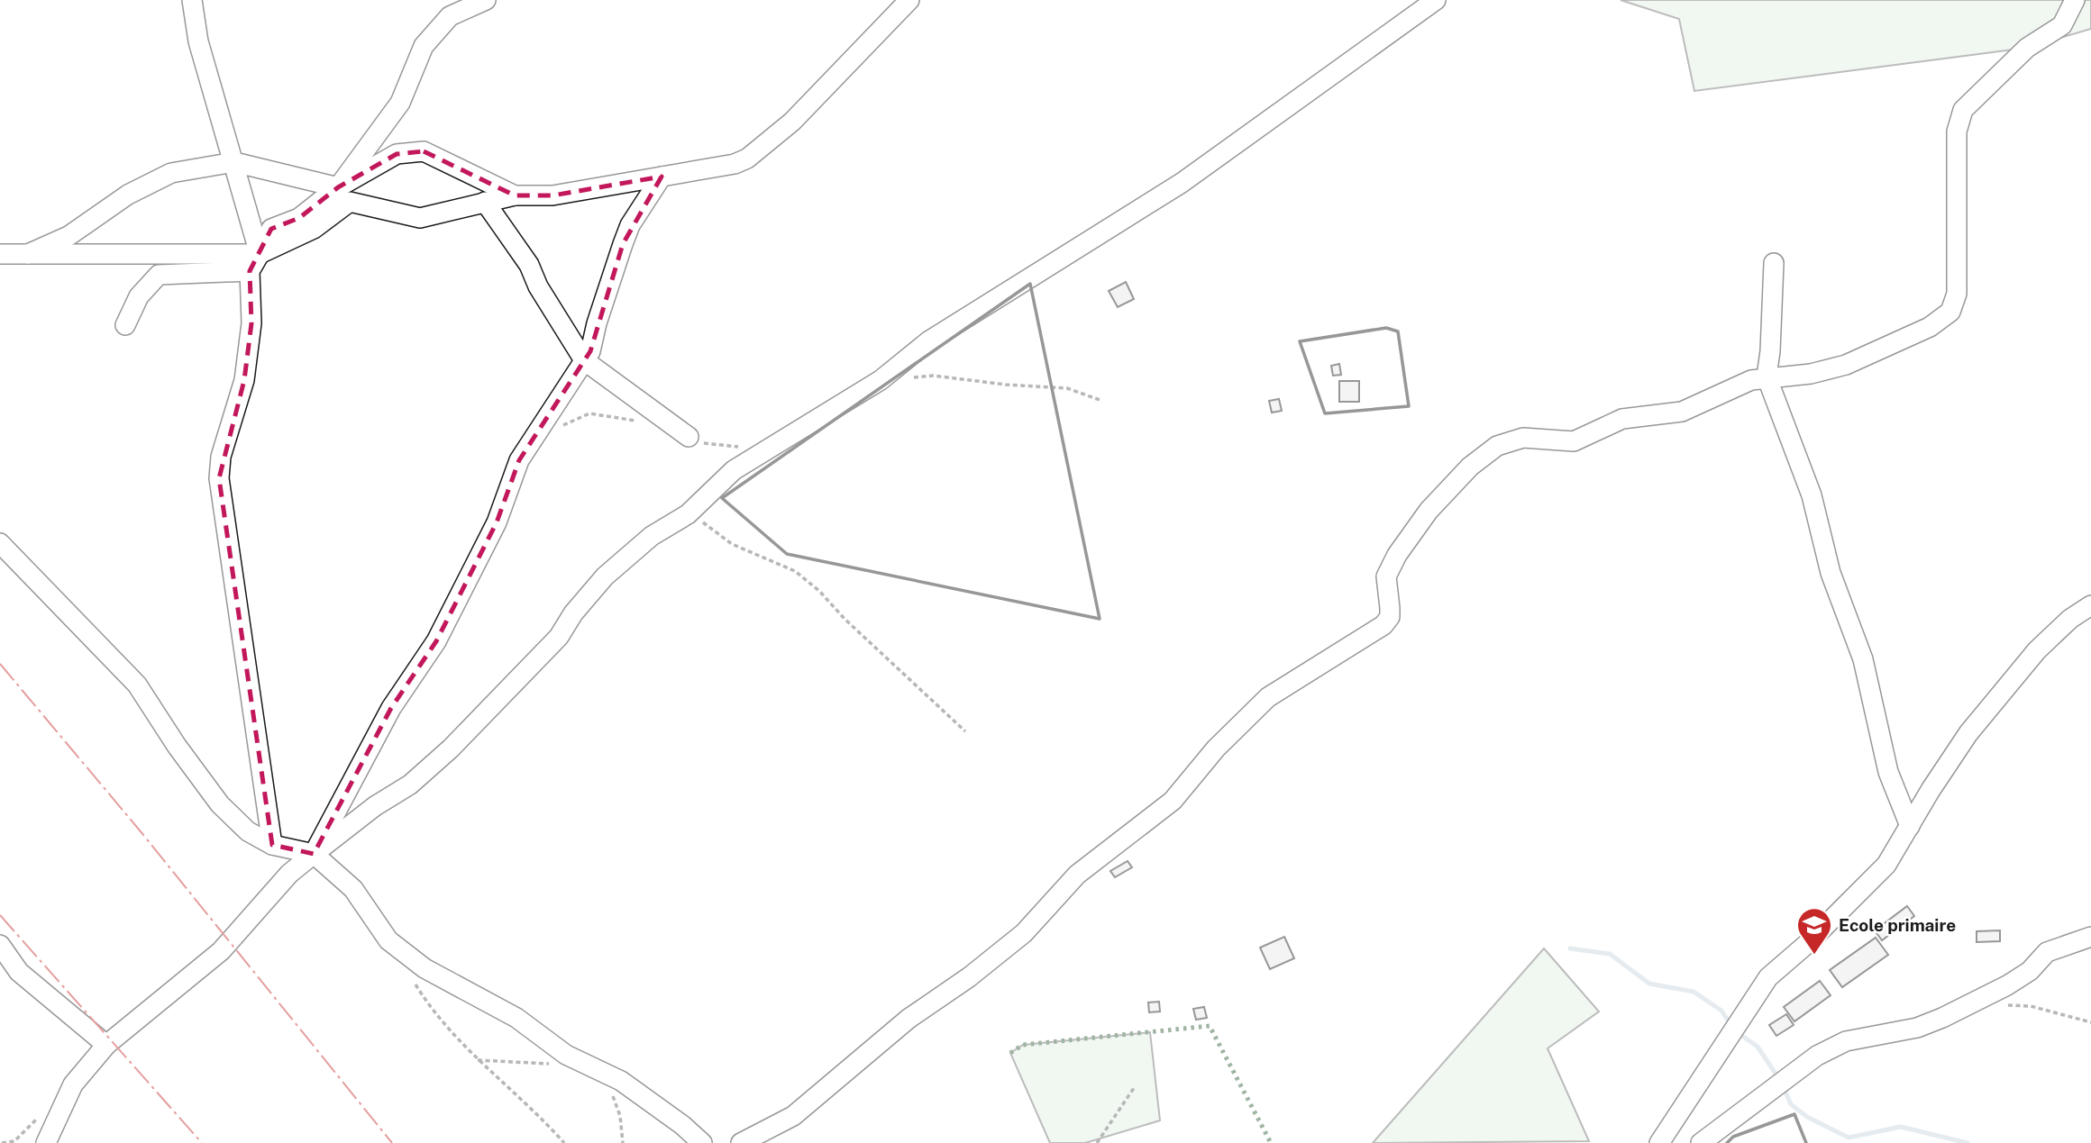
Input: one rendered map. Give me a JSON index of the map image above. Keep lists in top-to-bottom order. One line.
{"places":{"school or university":["Ecole primaire"]}}
